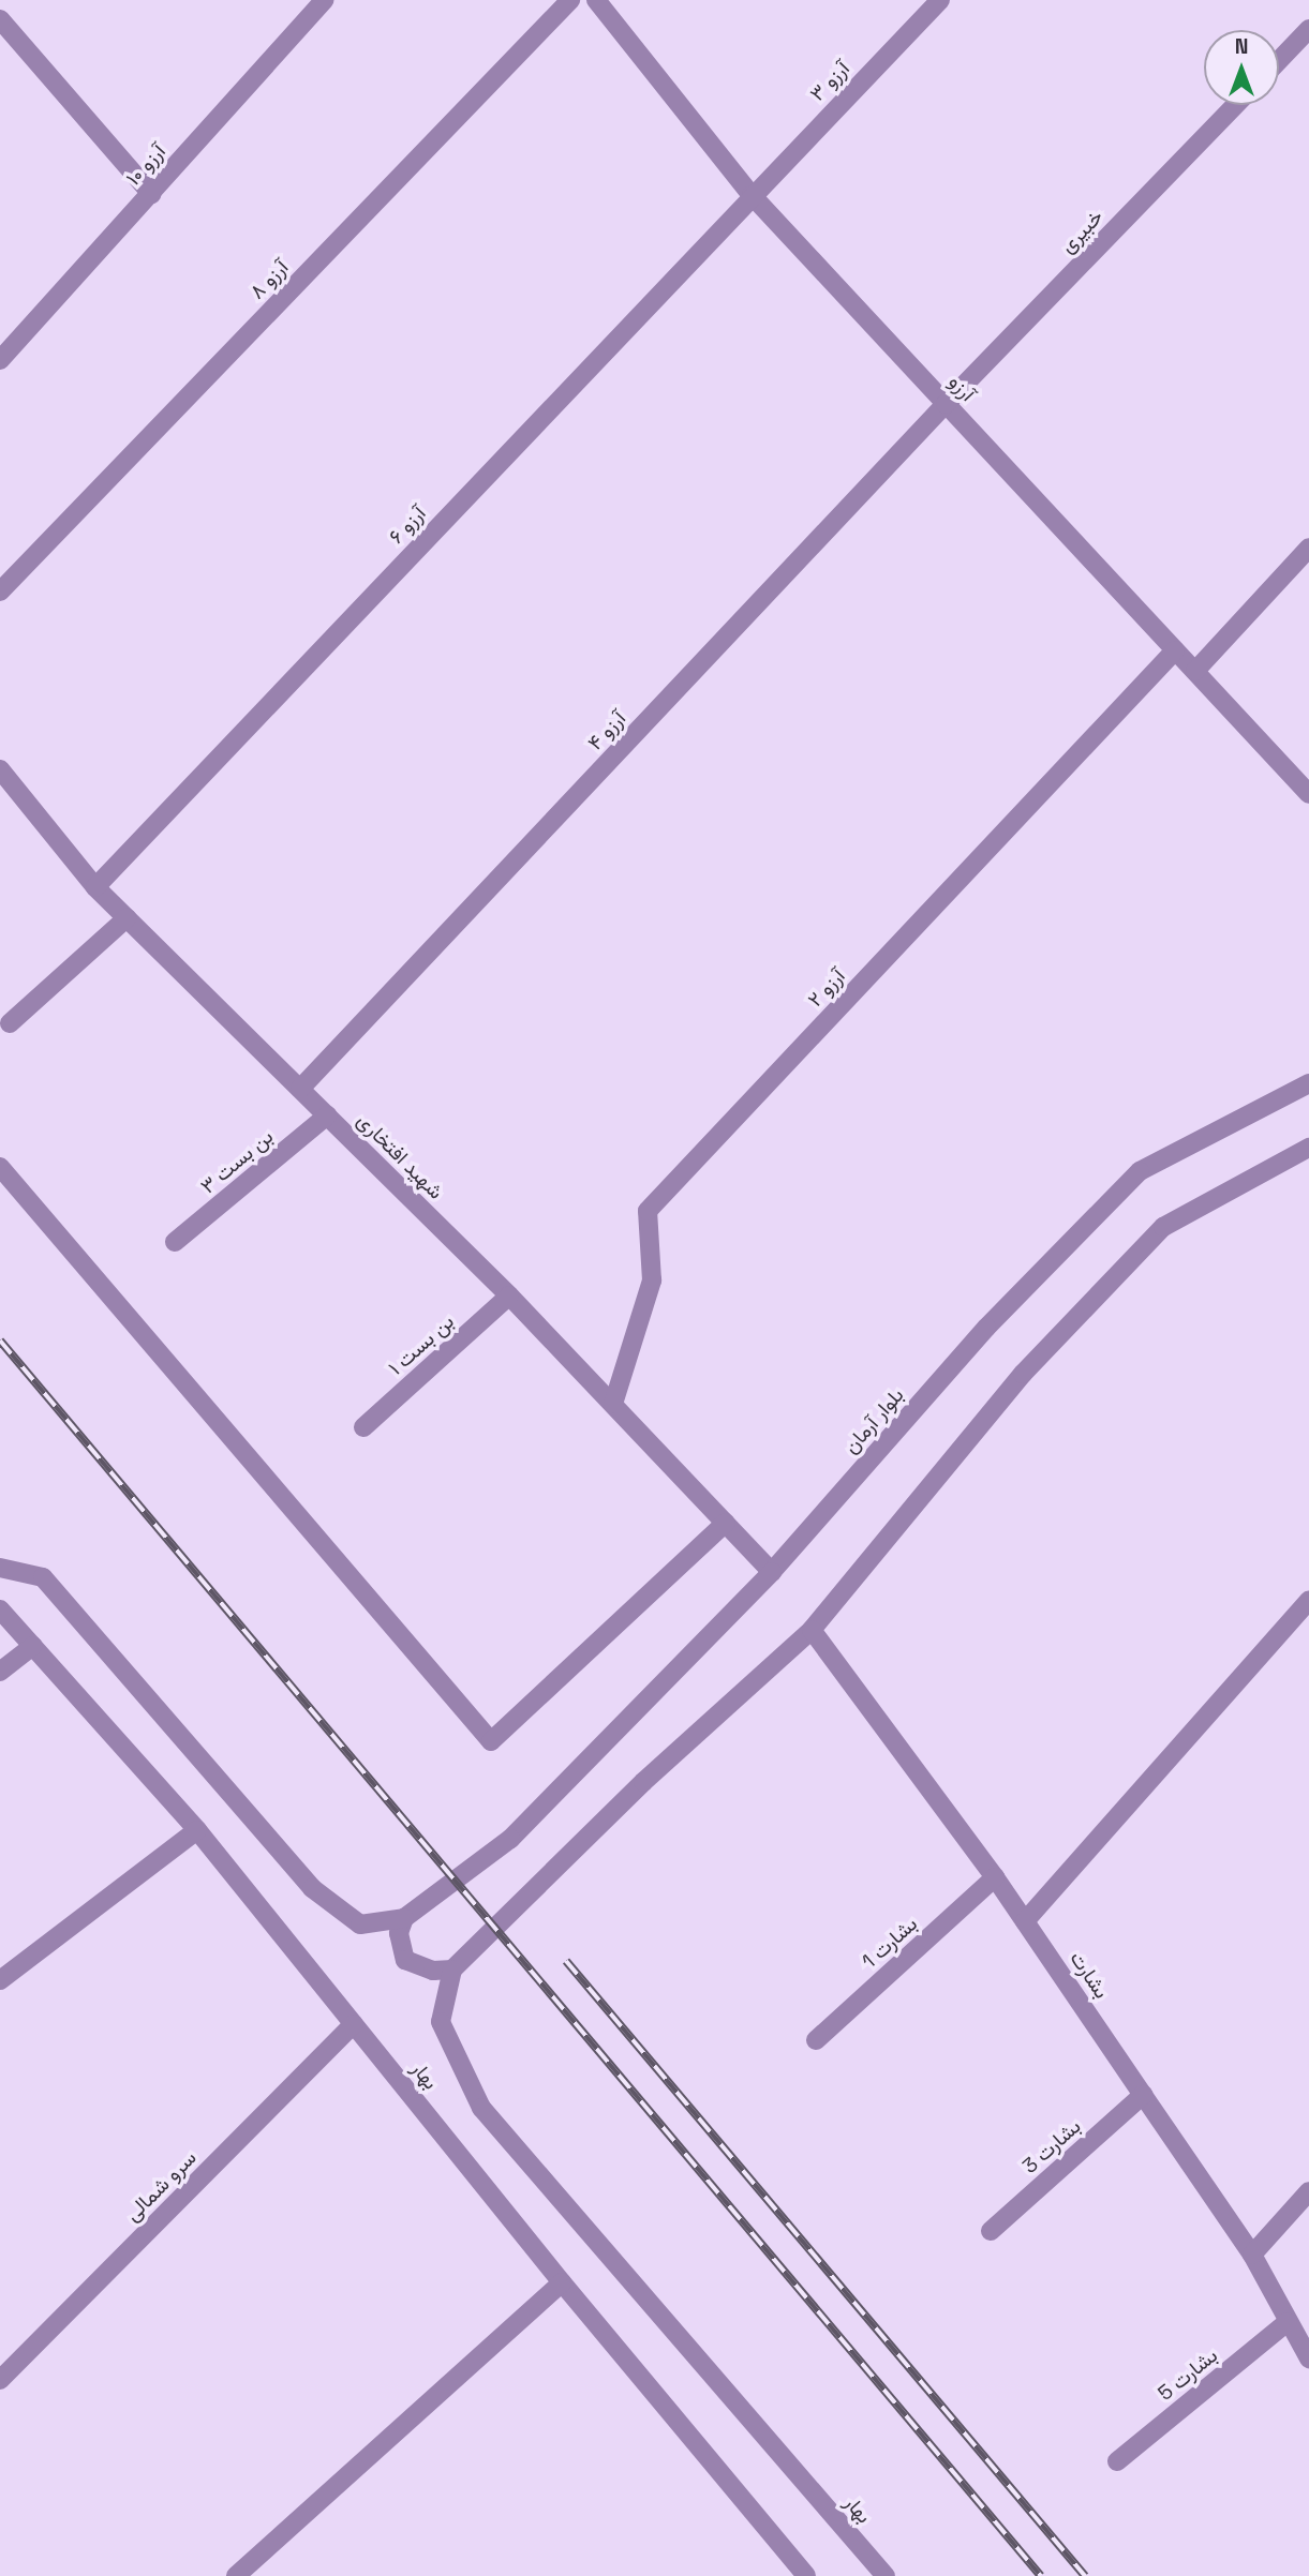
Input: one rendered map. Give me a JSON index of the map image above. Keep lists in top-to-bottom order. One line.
{"streets":{"street":["آرزو ۳","آرزو ۱۰","خبیری","آرزو ۸","آرزو","آرزو ۶","آرزو ۴","آرزو ۲","شهید افتخاری","بن بست ۳","بن بست ۱","بلوار آرمان","بشارت 1","بشارت","بهار","بشارت 3","سرو شمالی","بشارت 5"]},"crossings":[["آرزو ۳","آرزو"],["آرزو ۳","آرزو ۶"],["خبیری","آرزو"],["خبیری","آرزو ۴"],["آرزو","آرزو ۶"],["آرزو","آرزو ۴"],["آرزو","آرزو ۲"],["آرزو ۶","شهید افتخاری"],["آرزو ۴","شهید افتخاری"],["آرزو ۲","شهید افتخاری"],["شهید افتخاری","بن بست ۳"],["شهید افتخاری","بن بست ۱"],["شهید افتخاری","بلوار آرمان"],["بشارت 1","بشارت"],["بشارت","بشارت 3"],["بشارت","بشارت 5"],["بهار","سرو شمالی"]],"north":"top"}
